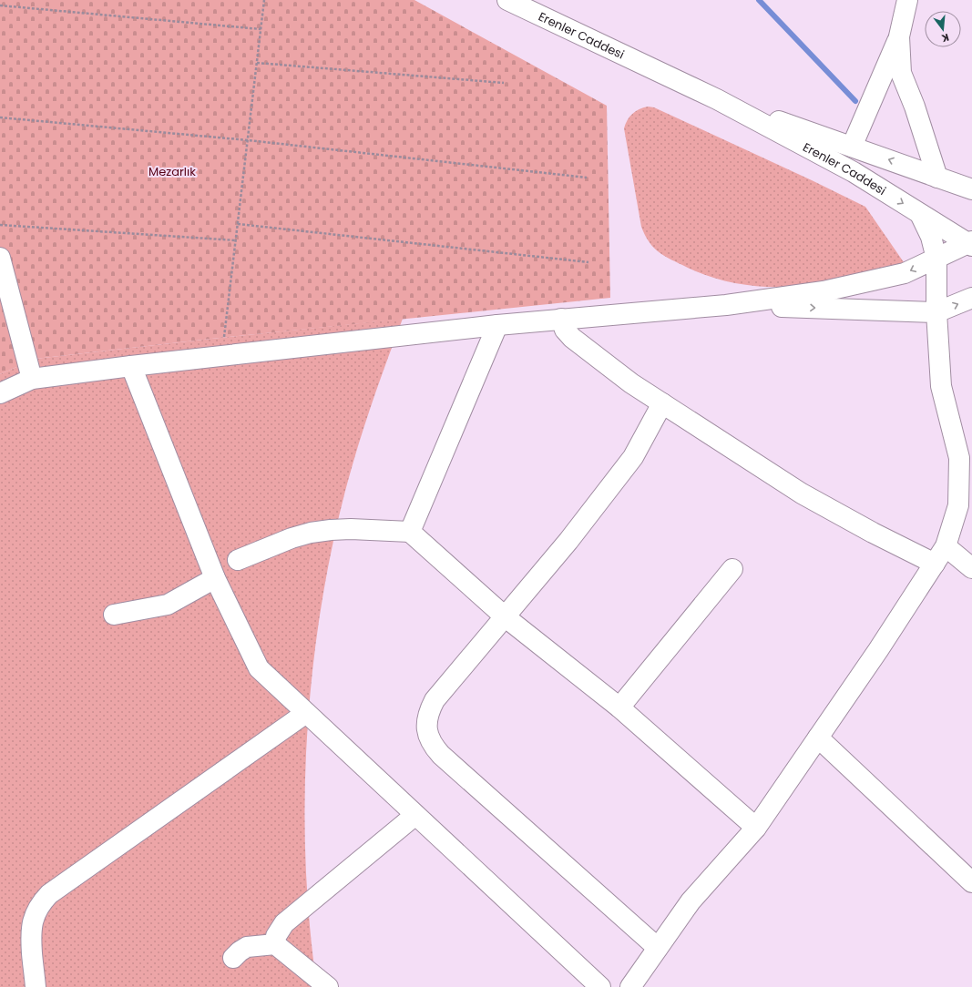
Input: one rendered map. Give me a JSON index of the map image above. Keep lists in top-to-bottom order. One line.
{"streets":{"street":["Erenler Caddesi"]},"parks":["Mezarlık"],"north":"bottom"}
